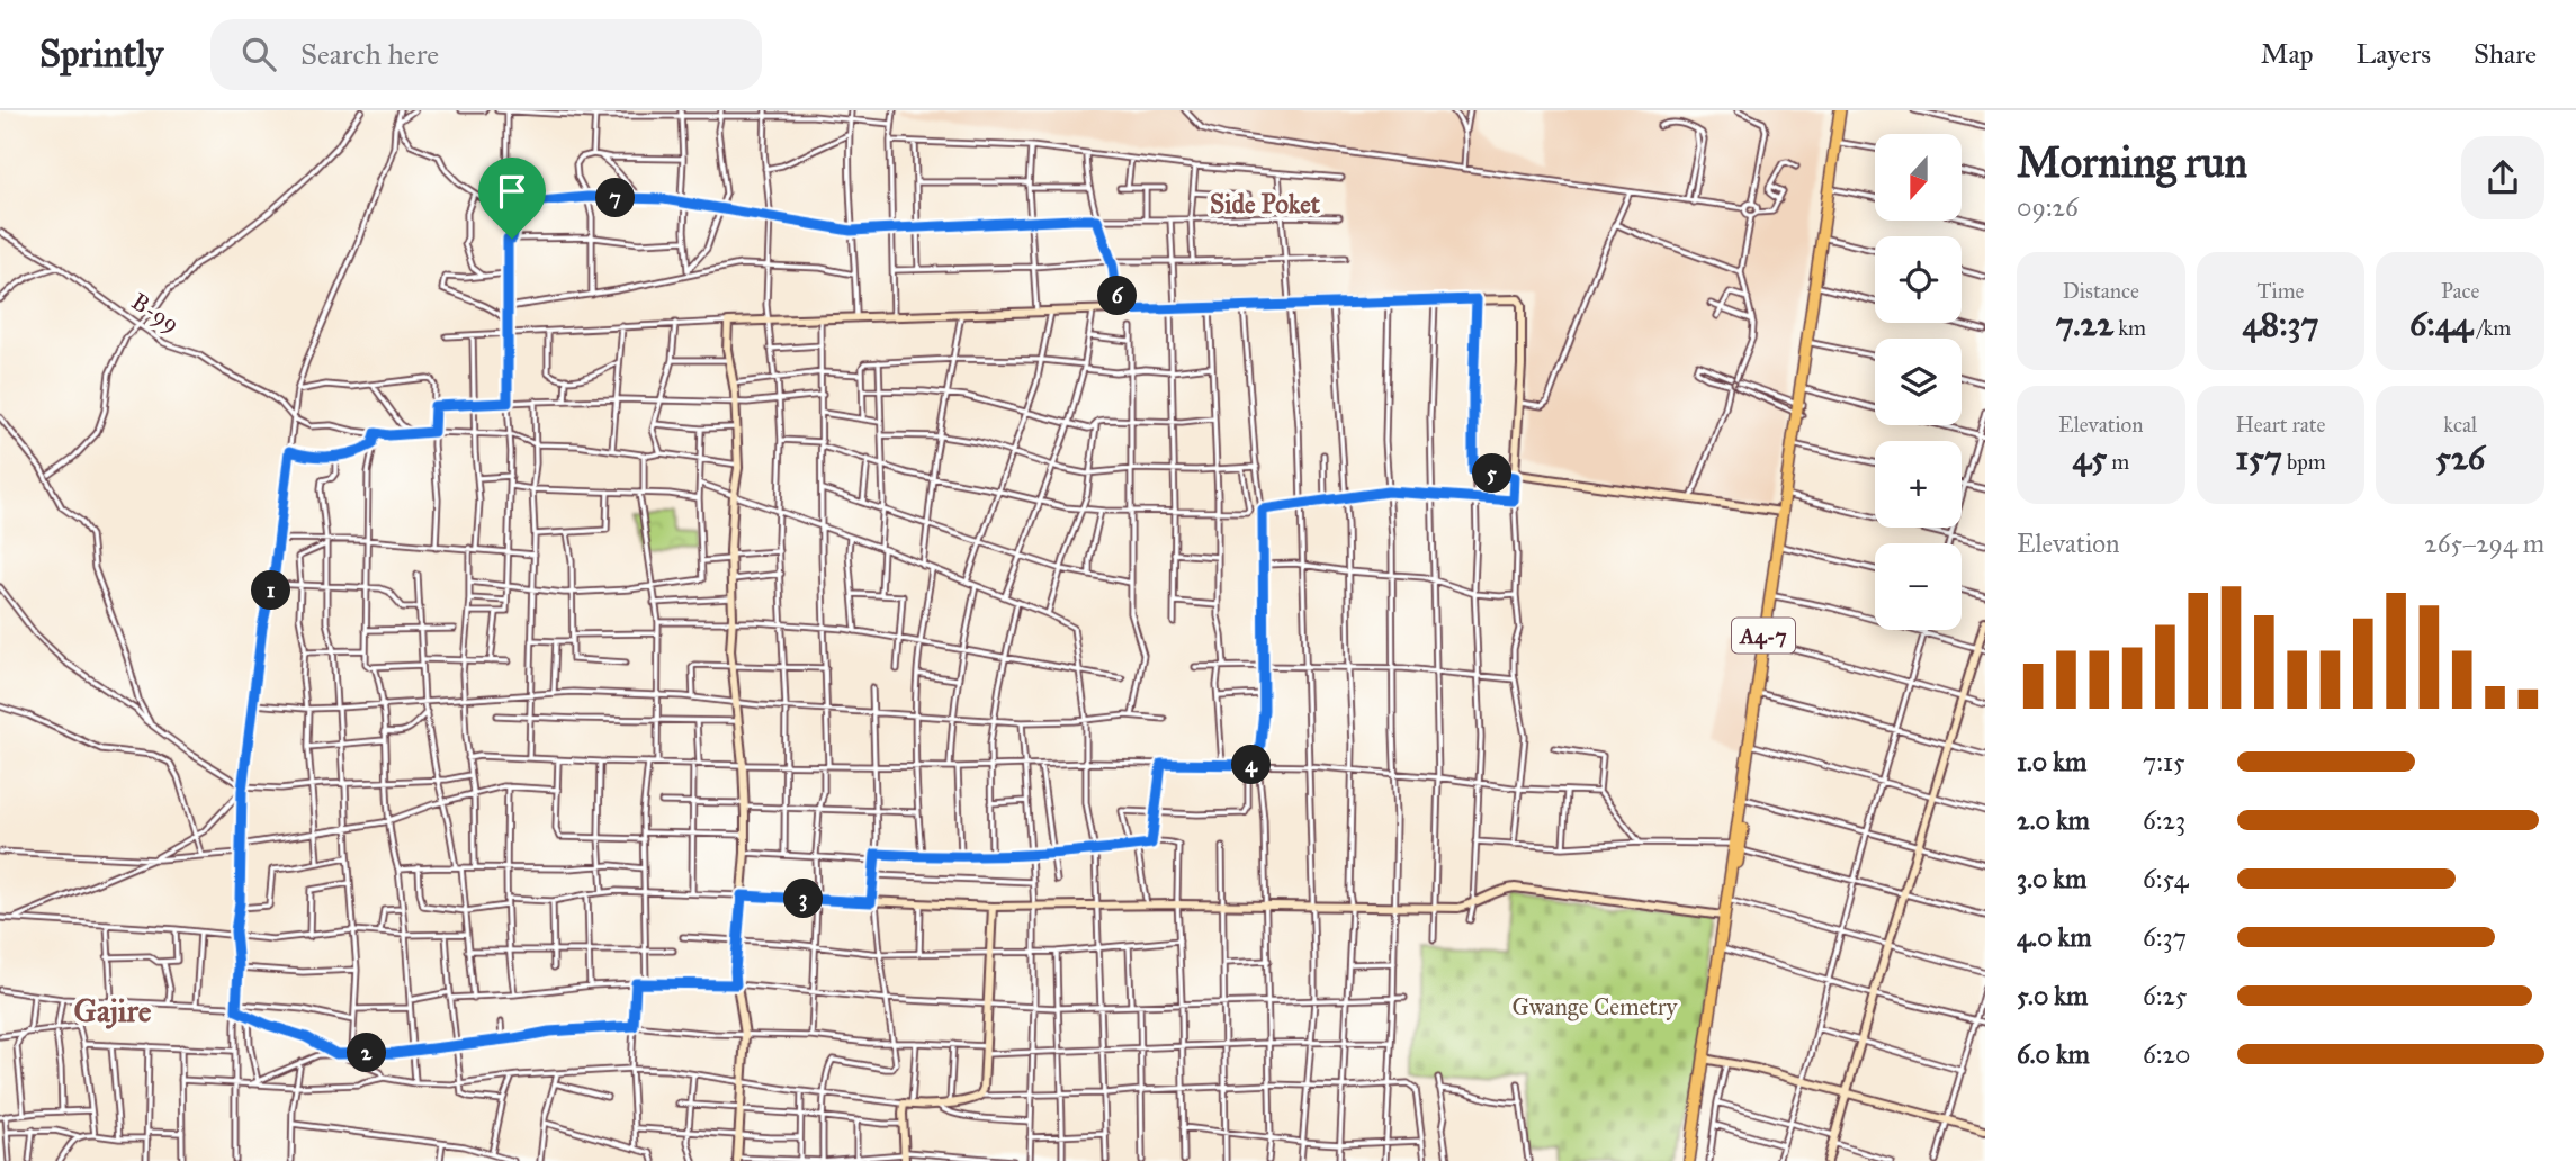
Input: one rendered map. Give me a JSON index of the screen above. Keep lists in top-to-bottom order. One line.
{"streets":{"highway":["A4-7"],"street":["B-99"]},"districts":["Side Poket","Gajire"],"parks":["Gwange Cemetry"],"north":"bottom","page":{"header":"Sprintly","search":"Search here","nav":["Map","Layers","Share"],"heading":["Morning run","09:26"],"map_buttons":["+","−"],"pins":["7","6","5","1","4","3","2"],"stats":[["Distance","7.22 km"],["Time","48:37"],["Pace","6:44 /km"],["Elevation","45 m"],["Heart rate","157 bpm"],["kcal","526"]],"chart":["Elevation","265–294 m"],"list":[{"name":"1.0 km","note":"7:15"},{"name":"2.0 km","note":"6:23"},{"name":"3.0 km","note":"6:54"},{"name":"4.0 km","note":"6:37"},{"name":"5.0 km","note":"6:25"},{"name":"6.0 km","note":"6:20"}]}}
